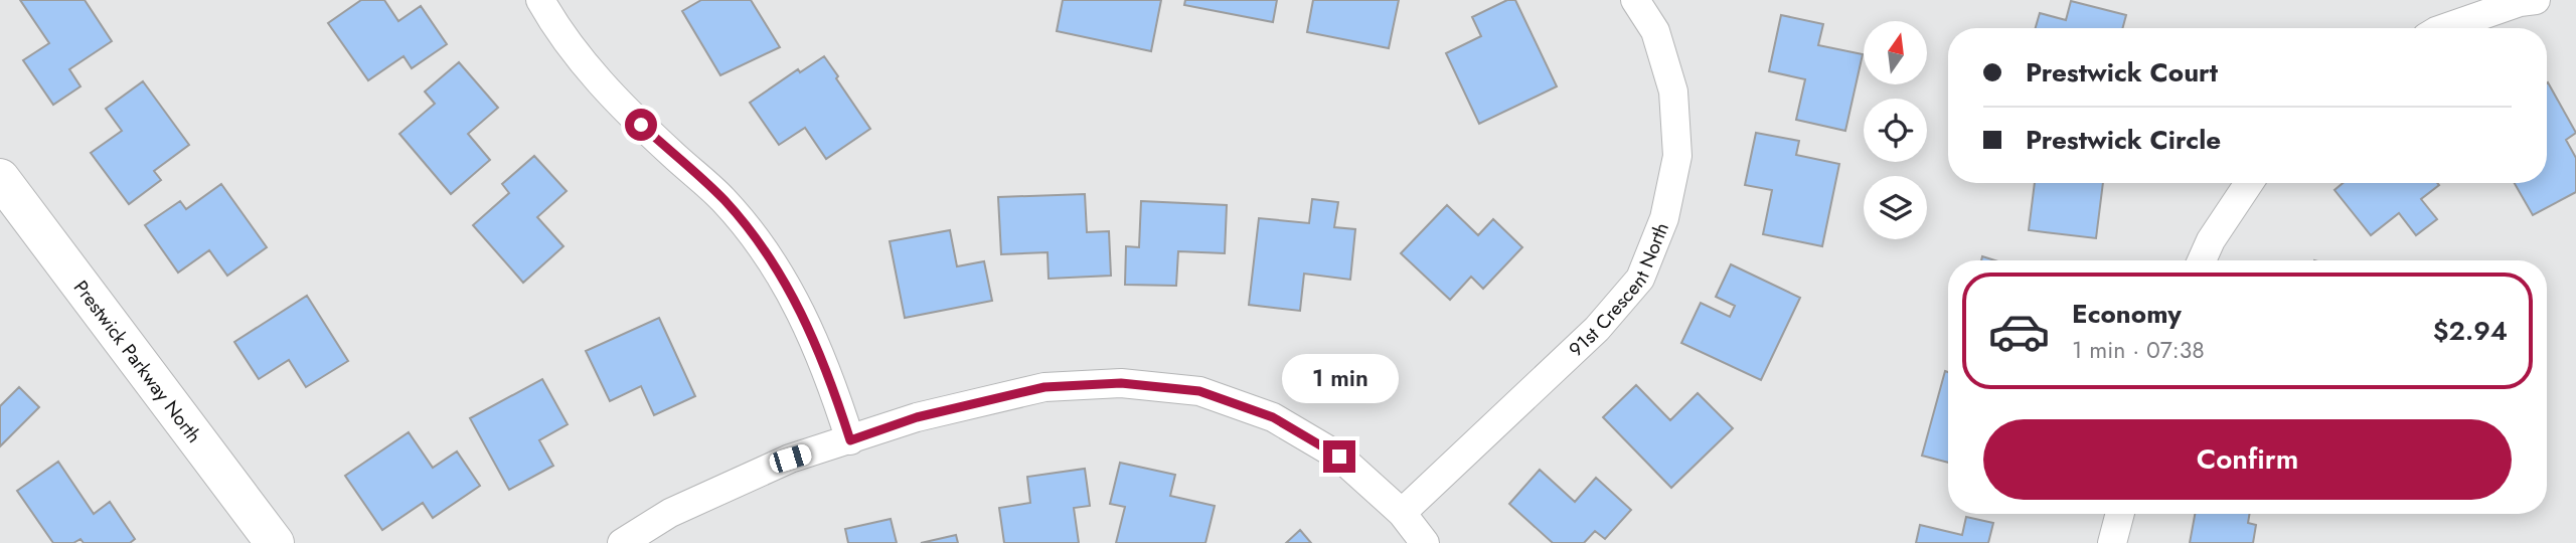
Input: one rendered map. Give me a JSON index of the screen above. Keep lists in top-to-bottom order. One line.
{"streets":{"street":["91st Crescent North","Prestwick Parkway North"]},"north":"top","page":{"banner":["Prestwick Court","Prestwick Circle"],"list":[{"name":"Economy","note":"1 min · 07:38","value":"$2.94"}],"bubble":"1 min","buttons":"Confirm"}}
